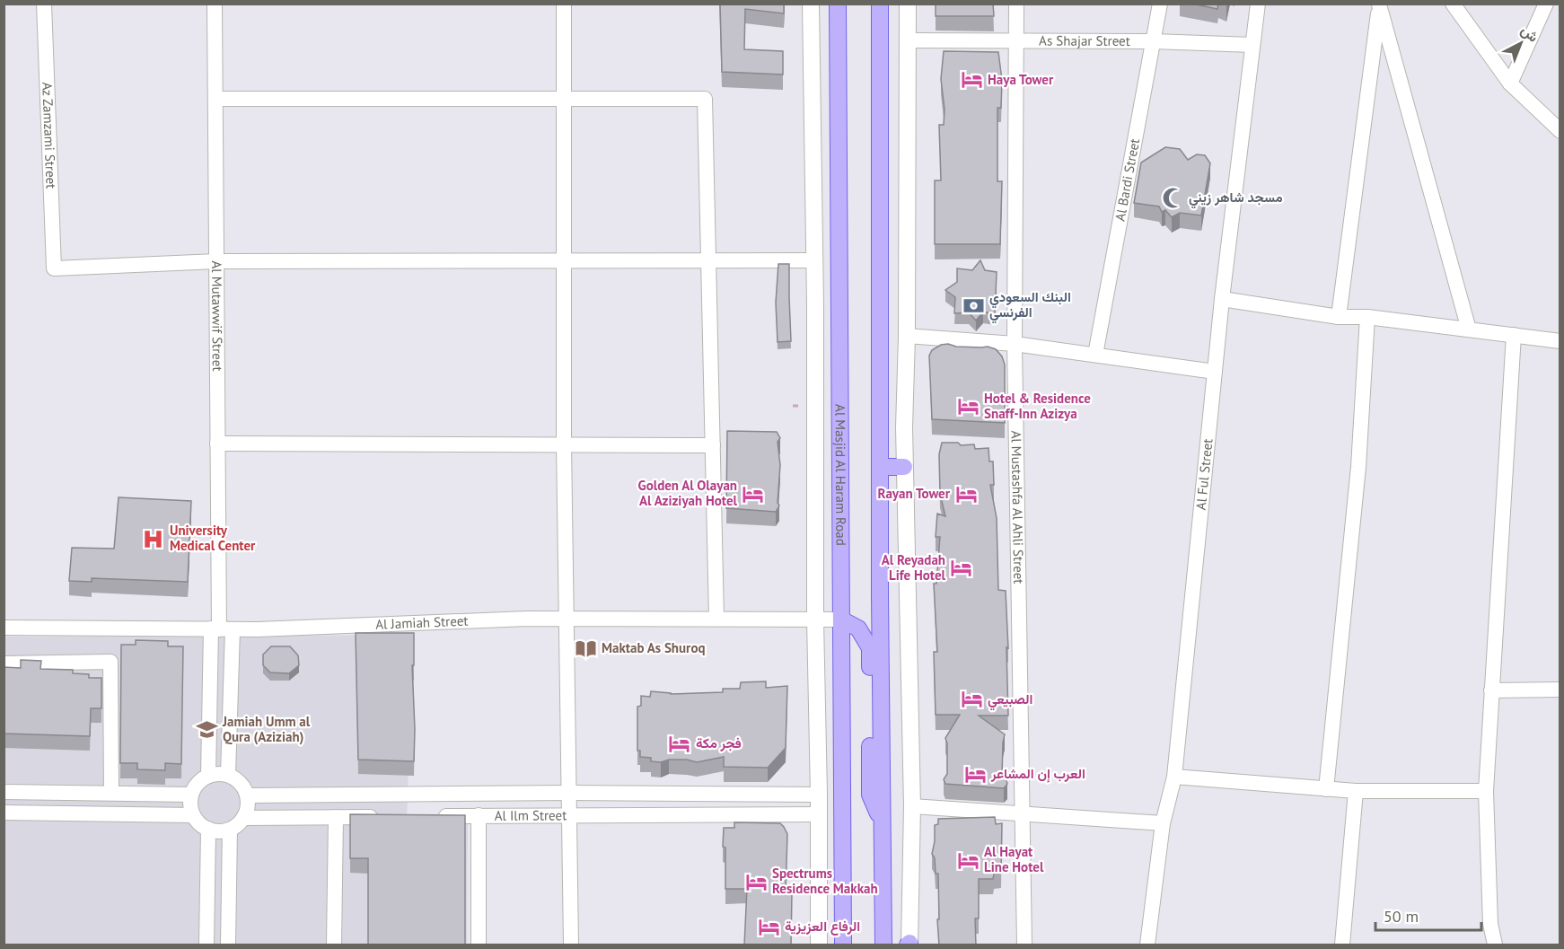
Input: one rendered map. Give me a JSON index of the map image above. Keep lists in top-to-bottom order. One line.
{"streets":{"main road":["Al Masjid Al Haram Road"],"street":["As Shajar Street","Az Zamzami Street","Al Bardi Street","Al Mutawwif Street","Al Ful Street","Al Mustashfa Al Ahli Street","Al Jamiah Street","Al Ilm Street"]},"crossings":[["As Shajar Street","Al Bardi Street"],["As Shajar Street","Al Ful Street"],["As Shajar Street","Al Mustashfa Al Ahli Street"],["Az Zamzami Street","Al Mutawwif Street"],["Al Mutawwif Street","Al Jamiah Street"],["Al Masjid Al Haram Road","Al Jamiah Street"]],"places":{"hotel":["Haya Tower","Hotel & Residence Snaff-Inn Azizya","Golden Al Olayan Al Aziziyah Hotel","Rayan Tower","Al Reyadah Life Hotel","الصبيعي","فجر مكة","العرب إن المشاعر","Al Hayat Line Hotel","Spectrums Residence Makkah","الرفاع العزيزية"],"mosque":["مسجد شاهر زيني"],"bank":["البنك السعودي الفرنسي"],"hospital":["University Medical Center"],"library":["Maktab As Shuroq"],"school or university":["Jamiah Umm al Qura (Aziziah)"]},"scale_bar":"50 m","north":"top right"}
